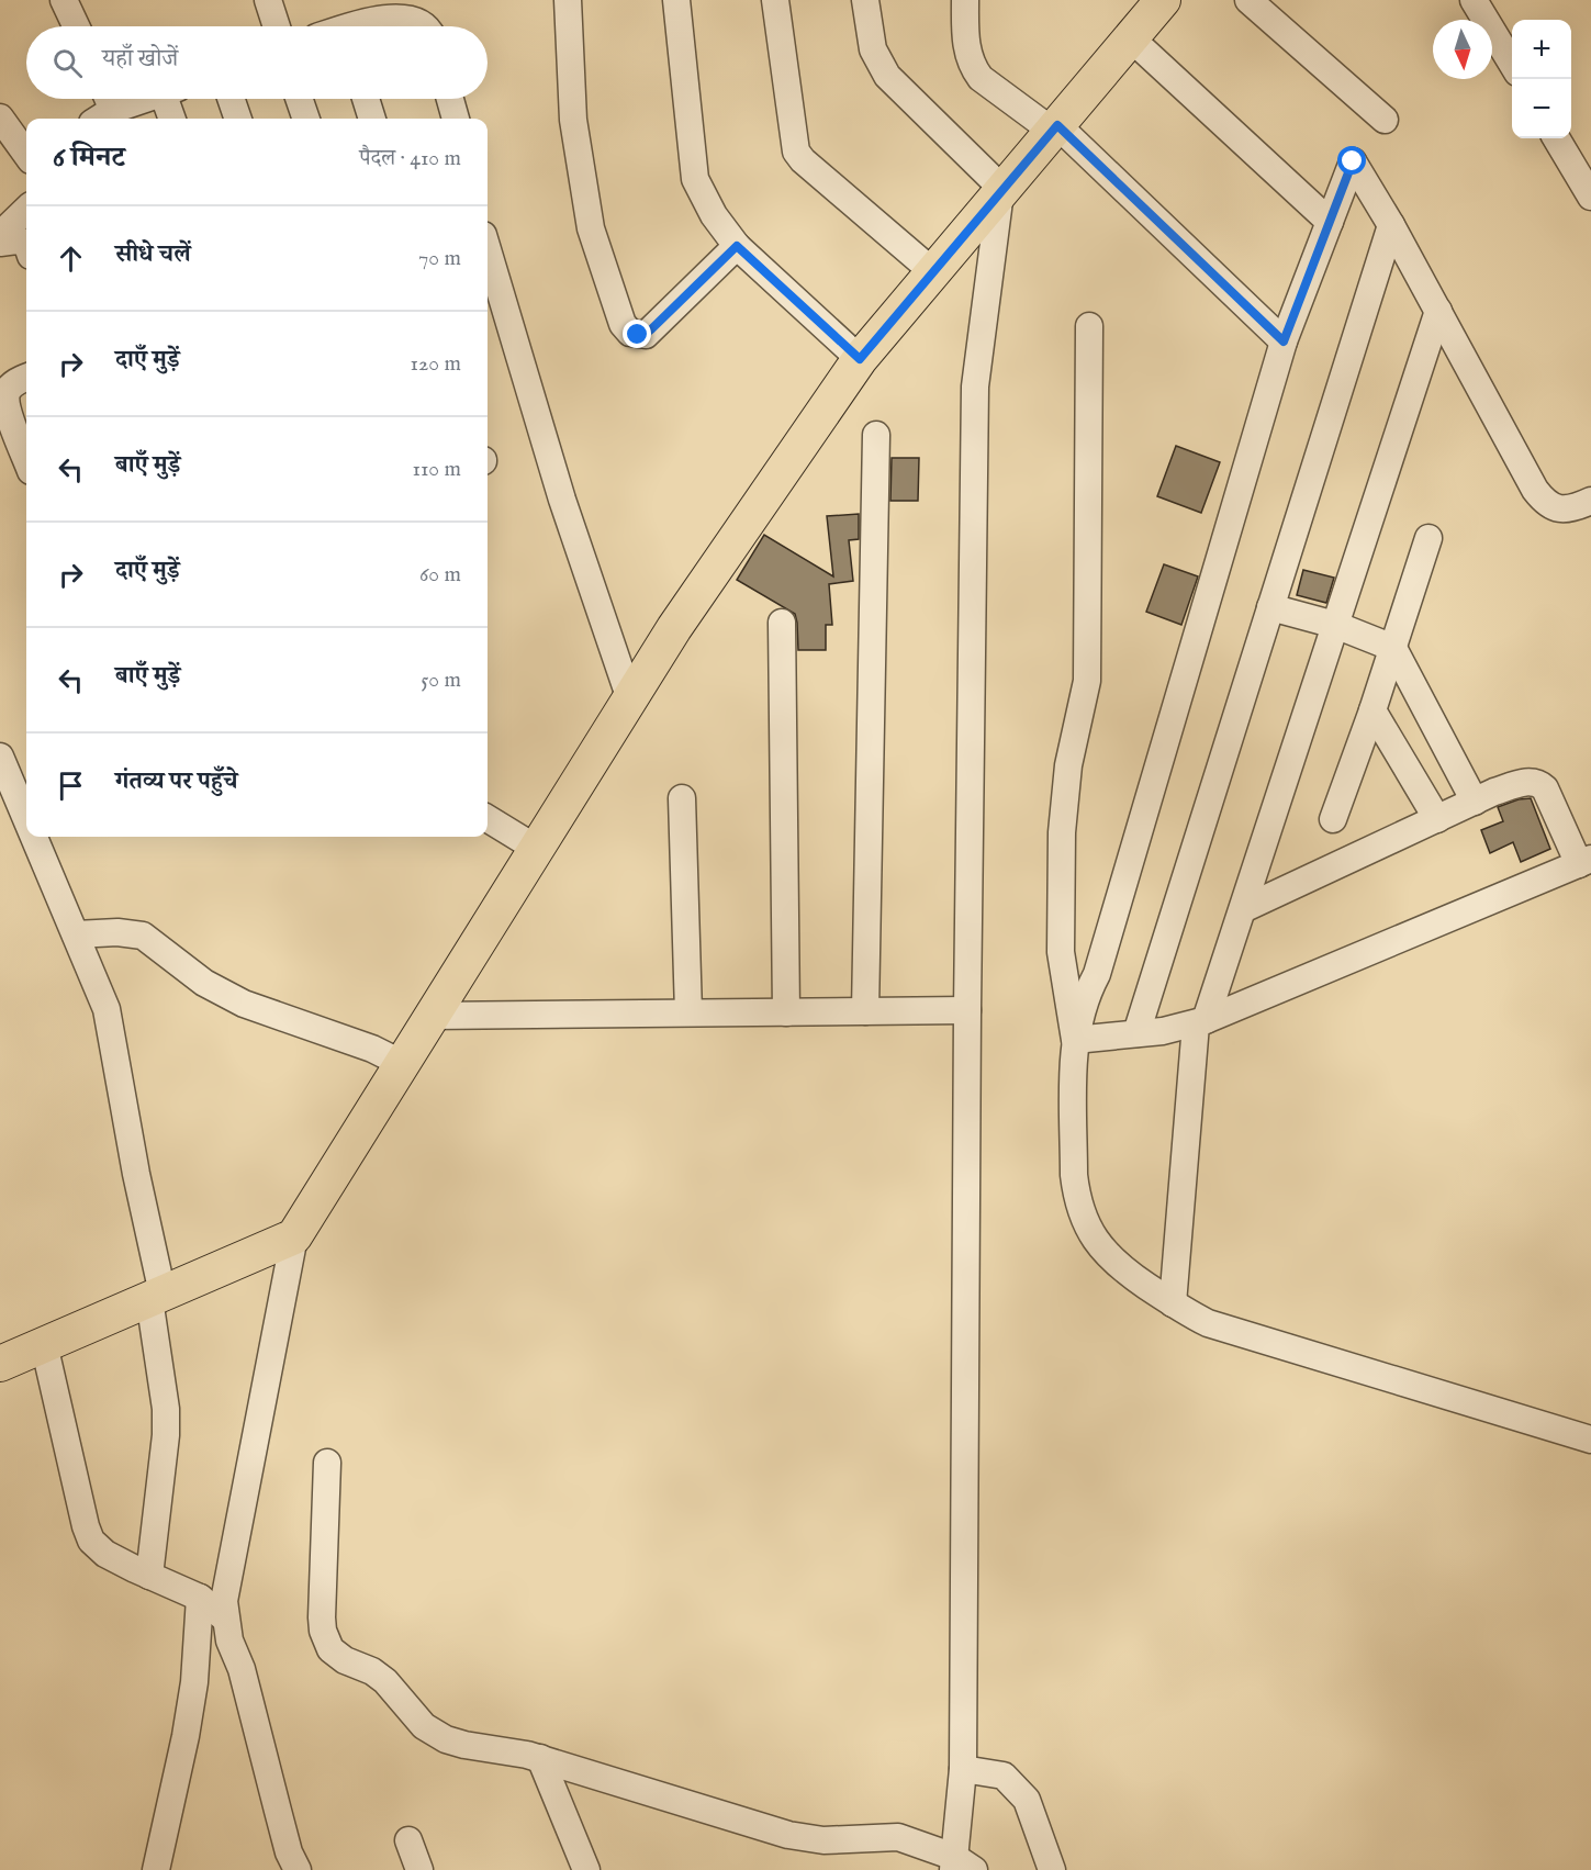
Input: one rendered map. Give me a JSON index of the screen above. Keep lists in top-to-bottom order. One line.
{"north":"bottom","page":{"map_buttons":["+","−"],"search":"यहाँ खोजें","heading":["6 मिनट","पैदल · 410 m"],"list":[["सीधे चलें","70 m"],["दाएँ मुड़ें","120 m"],["बाएँ मुड़ें","110 m"],["दाएँ मुड़ें","60 m"],["बाएँ मुड़ें","50 m"],"गंतव्य पर पहुँचे"]}}
